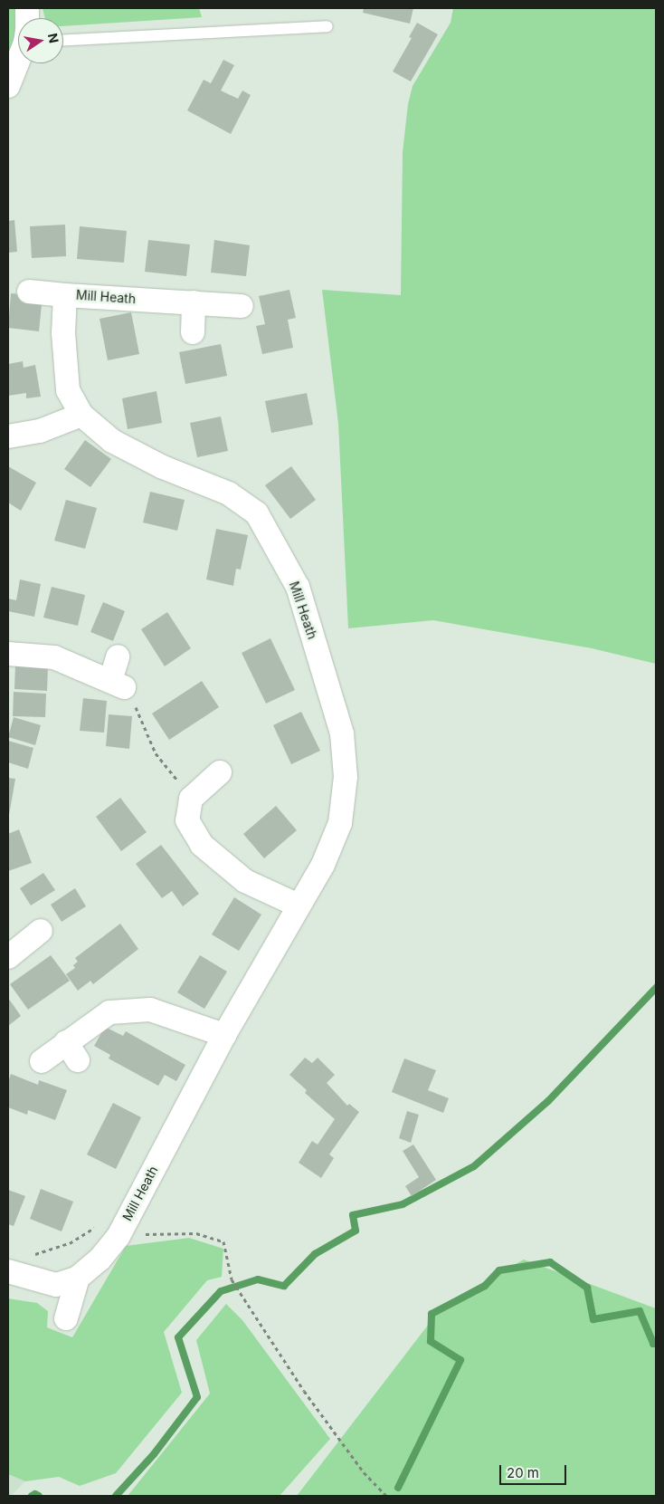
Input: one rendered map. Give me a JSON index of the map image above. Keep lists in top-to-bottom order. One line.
{"streets":{"street":["Mill Heath"]},"scale_bar":"20 m","north":"right"}
